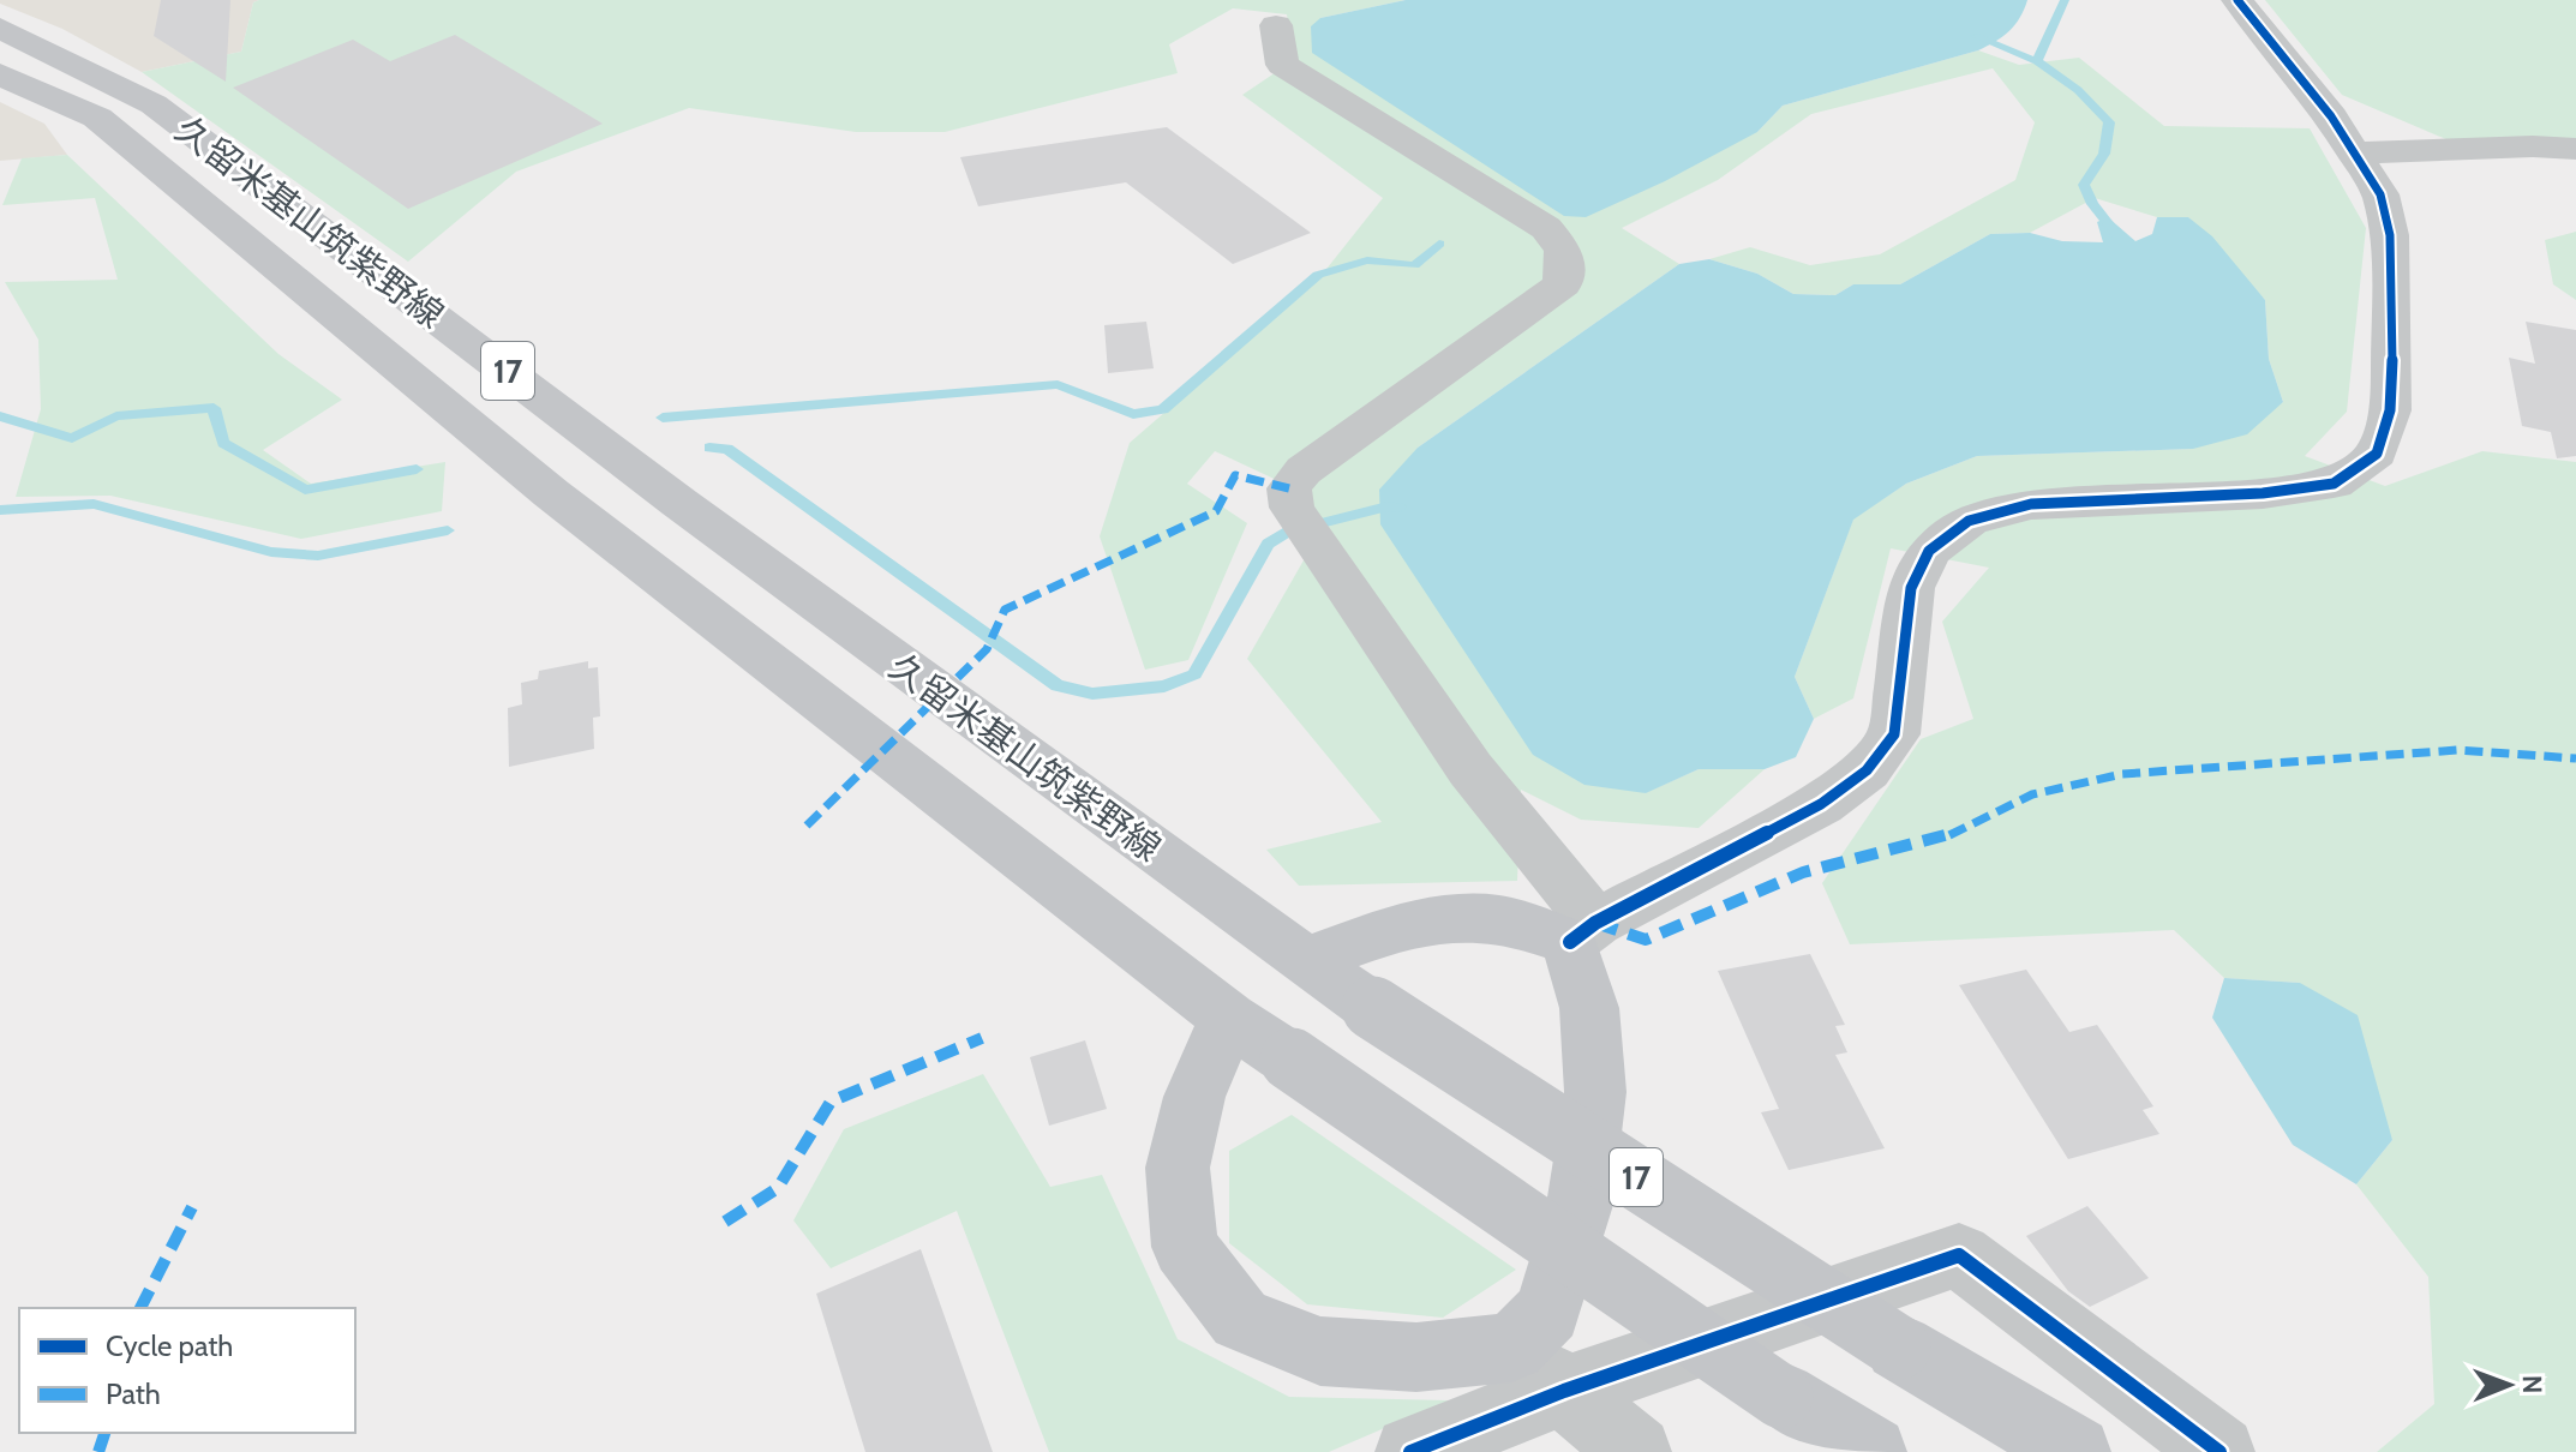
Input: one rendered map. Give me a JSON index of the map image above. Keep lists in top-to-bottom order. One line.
{"streets":{"main road":["久留米基山筑紫野線","17"]},"legend":["Cycle path","Path"],"north":"right"}
